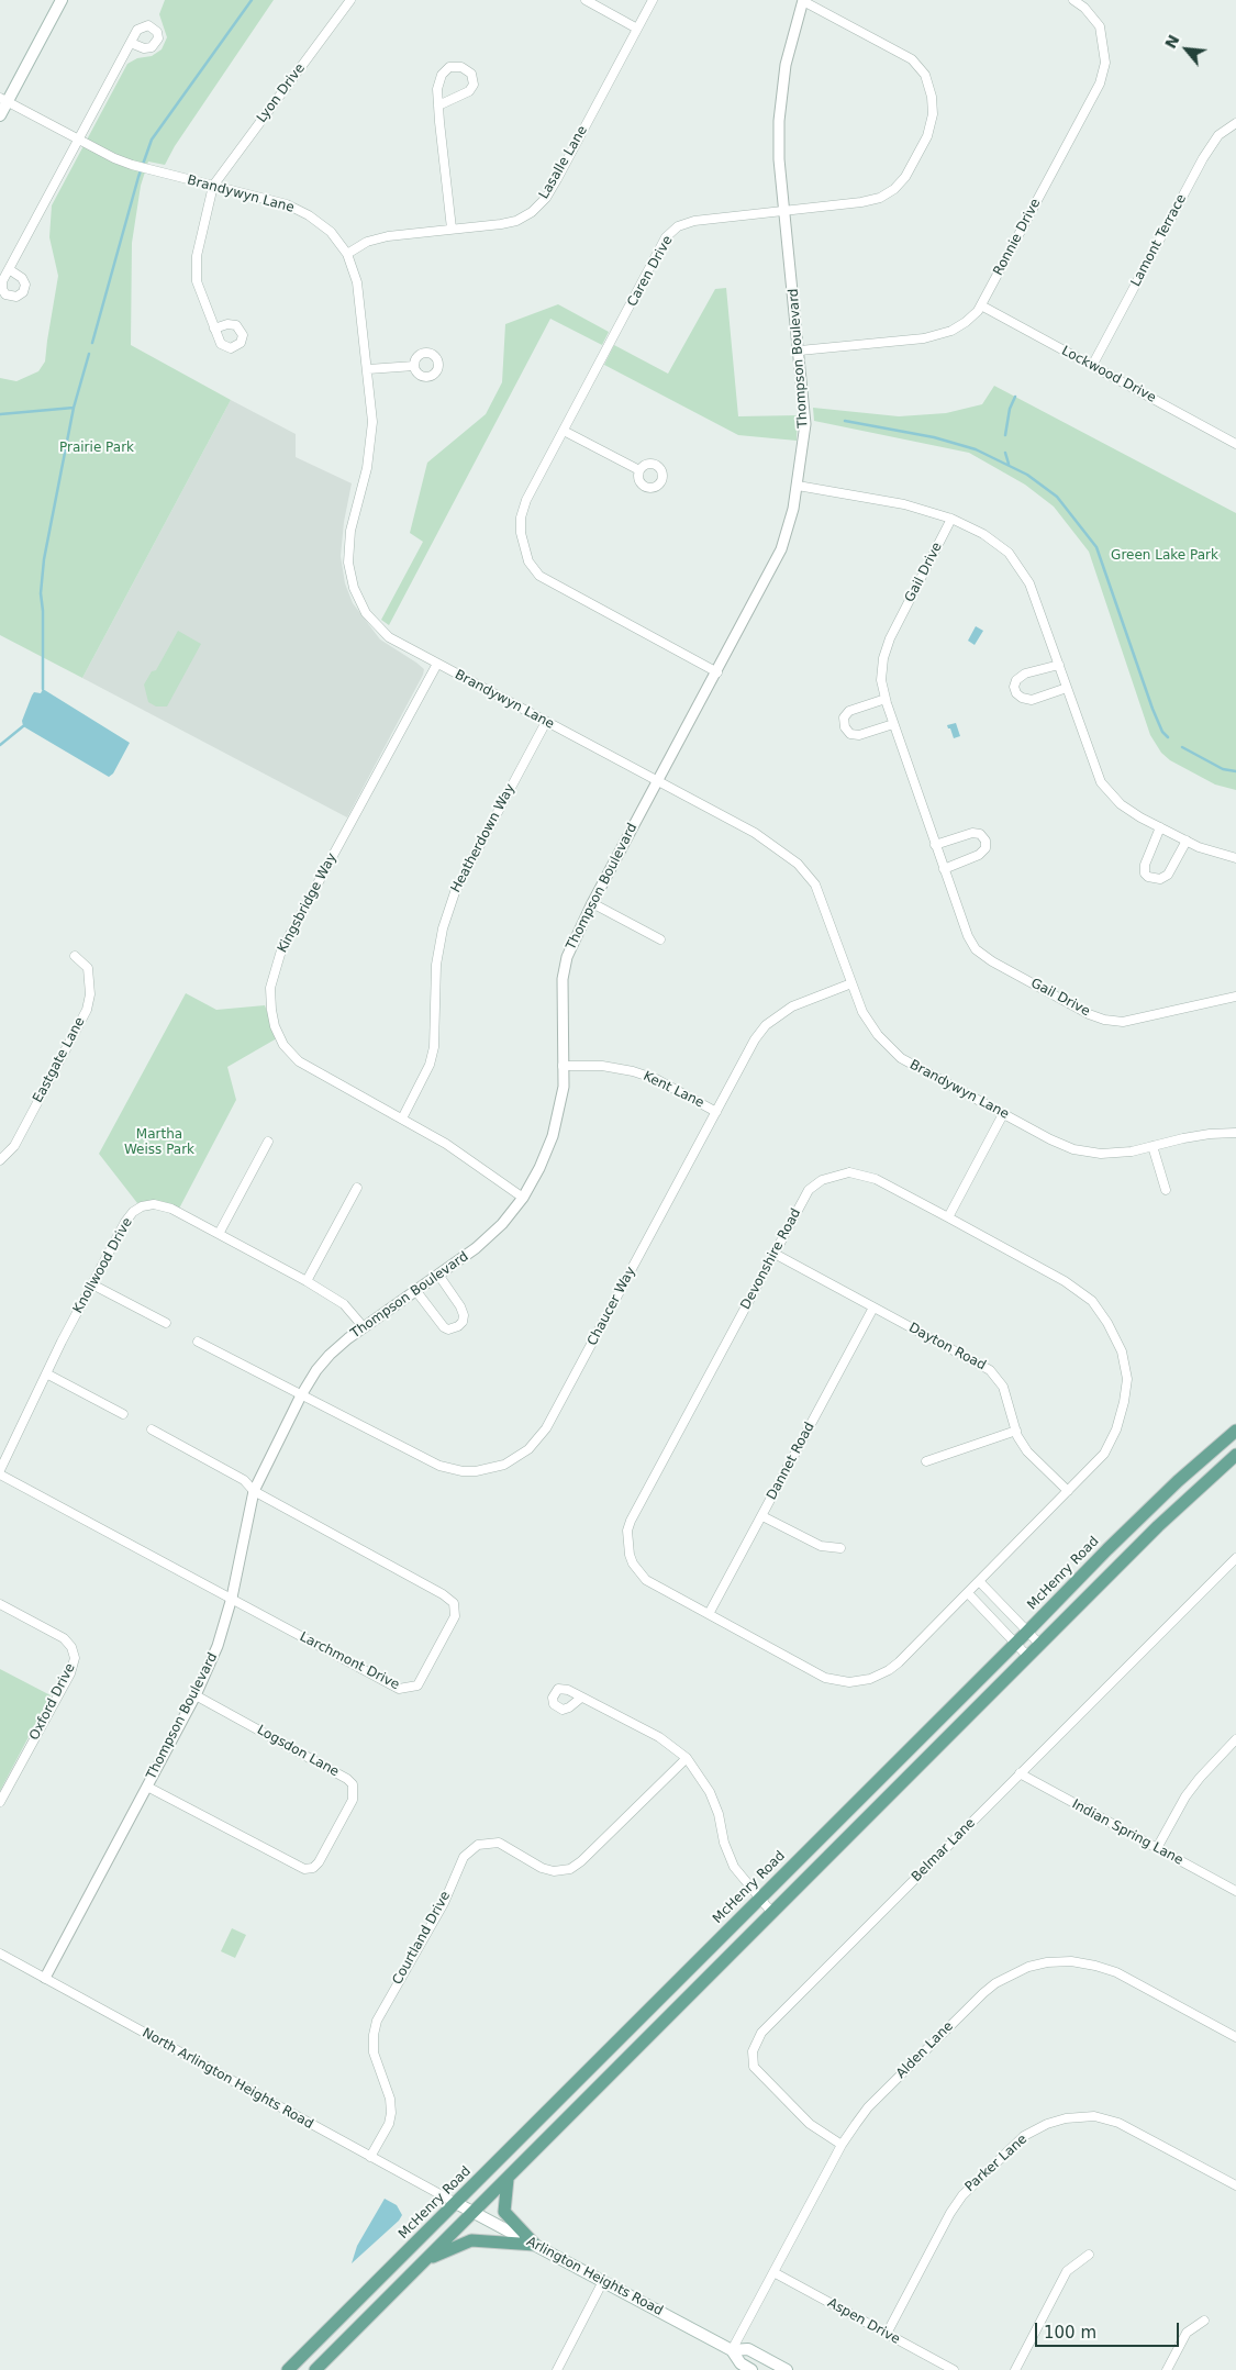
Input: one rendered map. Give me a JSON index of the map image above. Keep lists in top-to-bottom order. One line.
{"streets":{"main road":["McHenry Road","Arlington Heights Road"],"street":["Lyon Drive","Lasalle Lane","Brandywyn Lane","Ronnie Drive","Lamont Terrace","Caren Drive","Thompson Boulevard","Lockwood Drive","Gail Drive","Heatherdown Way","Kingsbridge Way","Eastgate Lane","Kent Lane","Devonshire Road","Knollwood Drive","Chaucer Way","Dayton Road","Dannet Road","Larchmont Drive","Oxford Drive","Logsdon Lane","Indian Spring Lane","Belmar Lane","Courtland Drive","Alden Lane","North Arlington Heights Road","Parker Lane","Aspen Drive"]},"crossings":[["Lyon Drive","Brandywyn Lane"],["Lasalle Lane","Brandywyn Lane"],["Brandywyn Lane","Thompson Boulevard"],["Brandywyn Lane","Heatherdown Way"],["Brandywyn Lane","Kingsbridge Way"],["Brandywyn Lane","Chaucer Way"],["Ronnie Drive","Thompson Boulevard"],["Ronnie Drive","Lockwood Drive"],["Lamont Terrace","Lockwood Drive"],["Caren Drive","Thompson Boulevard"],["Thompson Boulevard","Kingsbridge Way"],["Thompson Boulevard","Kent Lane"],["Thompson Boulevard","Knollwood Drive"],["Thompson Boulevard","Chaucer Way"],["Thompson Boulevard","Larchmont Drive"],["Thompson Boulevard","Logsdon Lane"],["Thompson Boulevard","North Arlington Heights Road"],["Heatherdown Way","Kingsbridge Way"],["Kent Lane","Chaucer Way"],["Devonshire Road","Dayton Road"],["Devonshire Road","Dannet Road"],["Dayton Road","Dannet Road"],["McHenry Road","North Arlington Heights Road"],["McHenry Road","Arlington Heights Road"],["Indian Spring Lane","Belmar Lane"],["Belmar Lane","Alden Lane"],["Courtland Drive","North Arlington Heights Road"],["Alden Lane","Arlington Heights Road"],["Alden Lane","Aspen Drive"],["North Arlington Heights Road","Arlington Heights Road"],["Parker Lane","Aspen Drive"]],"parks":["Prairie Park","Green Lake Park","Martha Weiss Park"],"scale_bar":"100 m","north":"top left"}
